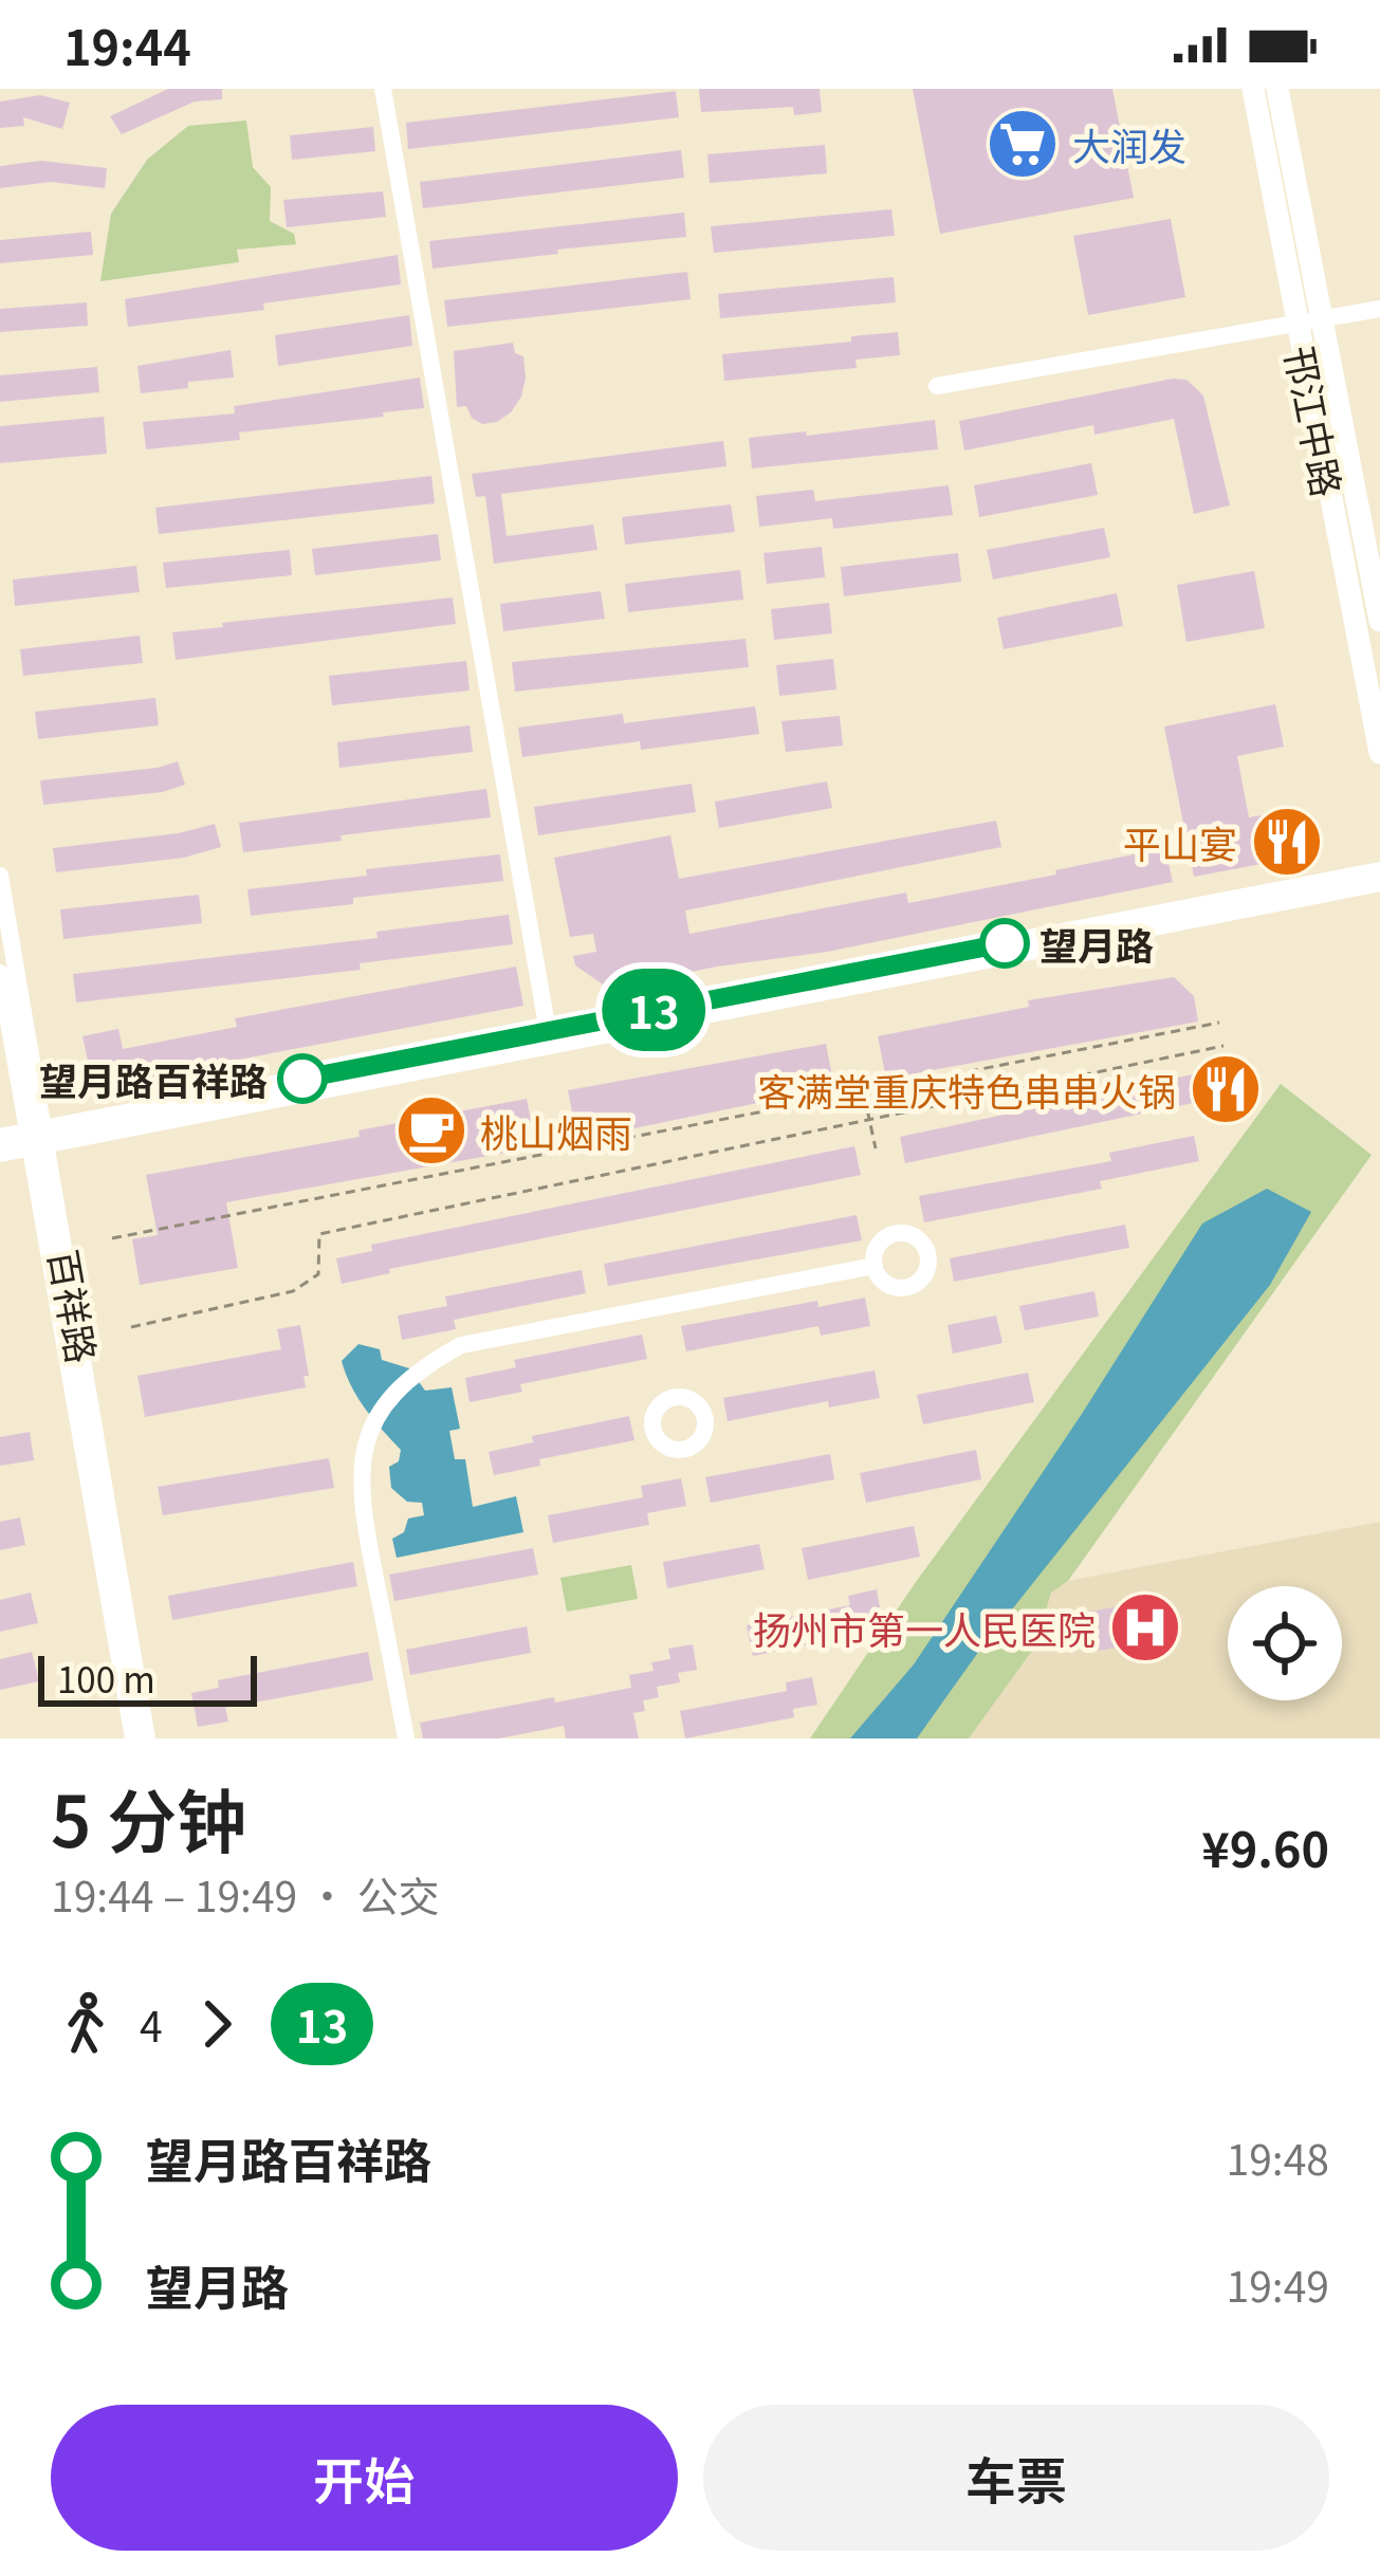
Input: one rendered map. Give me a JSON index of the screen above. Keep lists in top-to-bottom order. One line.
{"streets":{"main road":["邗江中路"],"street":["百祥路"]},"places":{"supermarket":["大润发"],"restaurant":["平山宴","客满堂重庆特色串串火锅"],"other":["望月路","望月路百祥路"],"cafe":["桃山烟雨"],"hospital":["扬州市第一人民医院"]},"lines":["bus line 13"],"scale_bar":"100 m","page":{"status":"19:44","on_map":"13","scale":"100 m","heading":["5 分钟","19:44 – 19:49 · 公交","¥9.60"],"legs":["4","13"],"list":[{"name":"望月路百祥路","value":"19:48"},{"name":"望月路","value":"19:49"}],"buttons":["开始","车票"]}}
